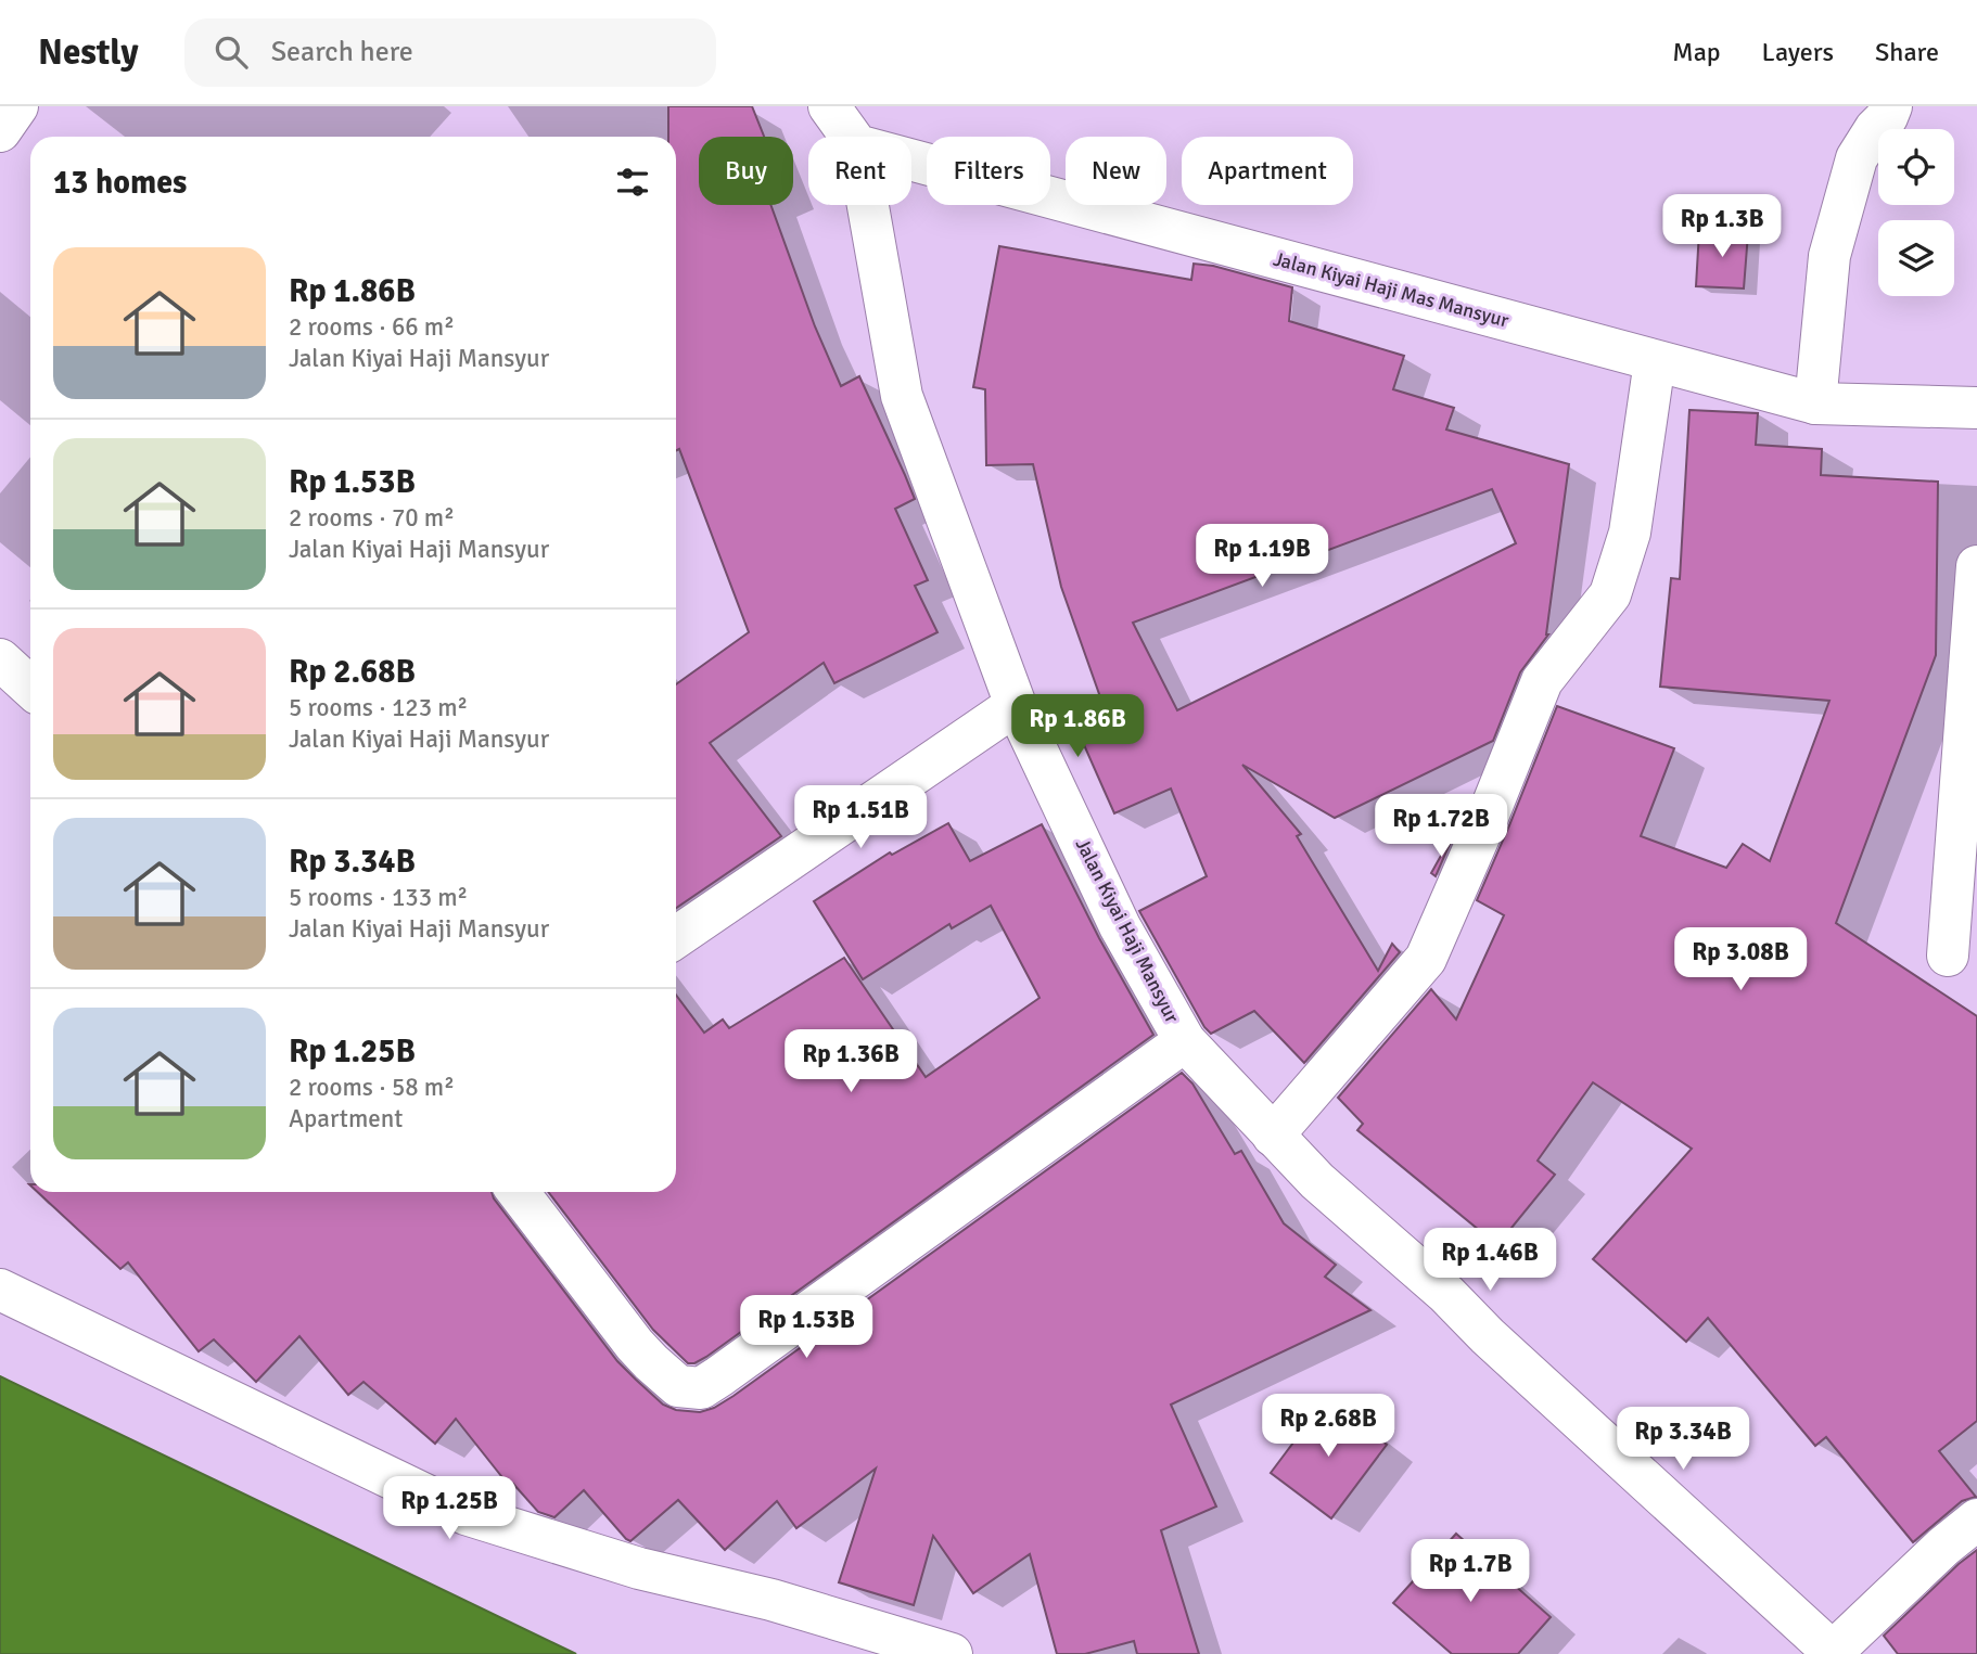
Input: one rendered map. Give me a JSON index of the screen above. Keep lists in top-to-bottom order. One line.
{"streets":{"street":["Jalan Kiyai Haji Mas Mansyur","Jalan Kiyai Haji Mansyur"]},"page":{"header":"Nestly","search":"Search here","nav":["Map","Layers","Share"],"chip":["Buy","Rent","Filters","New","Apartment"],"heading":"13 homes","price":["Rp 1.3B","Rp 1.19B","Rp 1.86B","Rp 1.51B","Rp 1.72B","Rp 3.08B","Rp 1.36B","Rp 1.46B","Rp 1.53B","Rp 2.68B","Rp 3.34B","Rp 1.25B","Rp 1.7B"],"list":[{"name":"Rp 1.86B","note":"2 rooms · 66 m² · Jalan Kiyai Haji Mansyur"},{"name":"Rp 1.53B","note":"2 rooms · 70 m² · Jalan Kiyai Haji Mansyur"},{"name":"Rp 2.68B","note":"5 rooms · 123 m² · Jalan Kiyai Haji Mansyur"},{"name":"Rp 3.34B","note":"5 rooms · 133 m² · Jalan Kiyai Haji Mansyur"},{"name":"Rp 1.25B","note":"2 rooms · 58 m² · Apartment"}]}}
